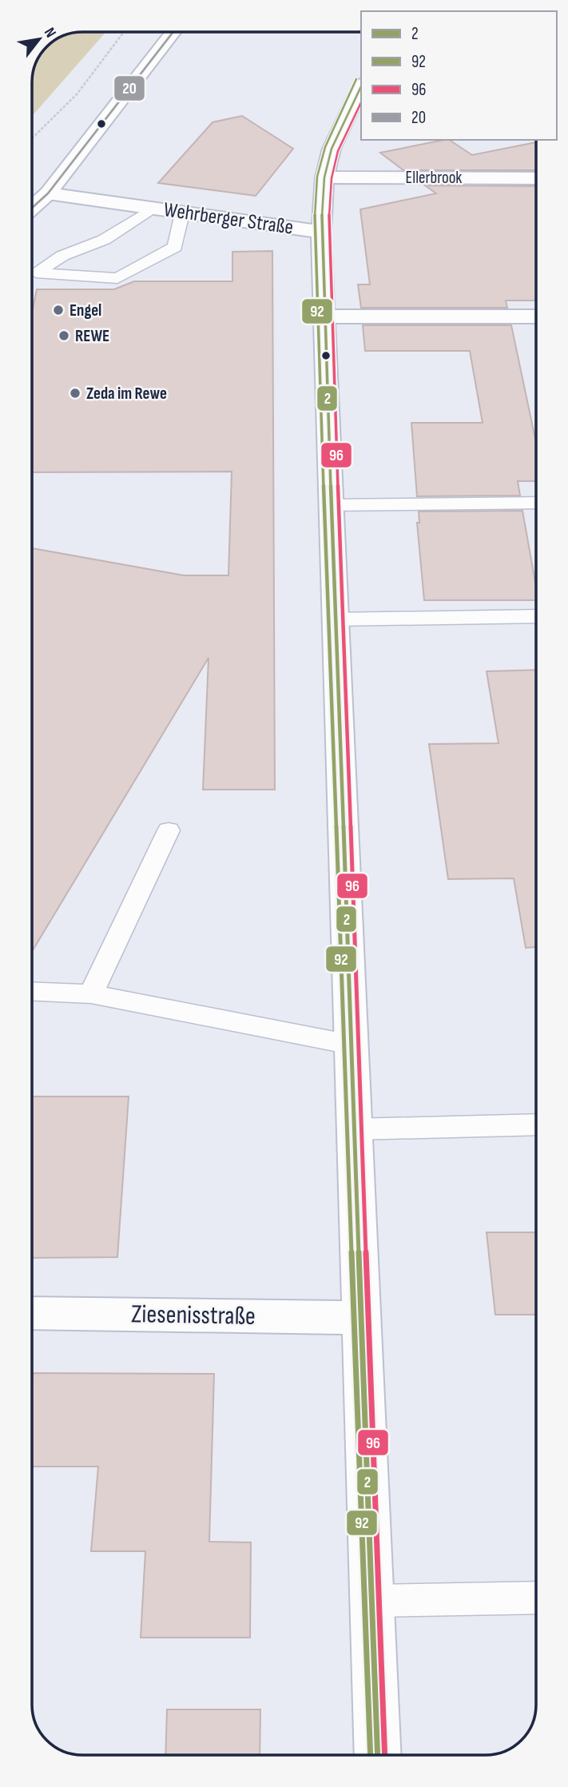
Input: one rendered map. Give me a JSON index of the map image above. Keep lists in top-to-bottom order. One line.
{"streets":{"street":["Ellerbrook","Wehrberger Straße","Ziesenisstraße"]},"crossings":[["Wehrberger Straße","Ziesenisstraße"]],"places":["Engel","REWE","Zeda im Rewe"],"lines":["transit line 20","transit line 92","transit line 2","transit line 96"],"legend":["2","92","96","20"],"north":"top right"}
